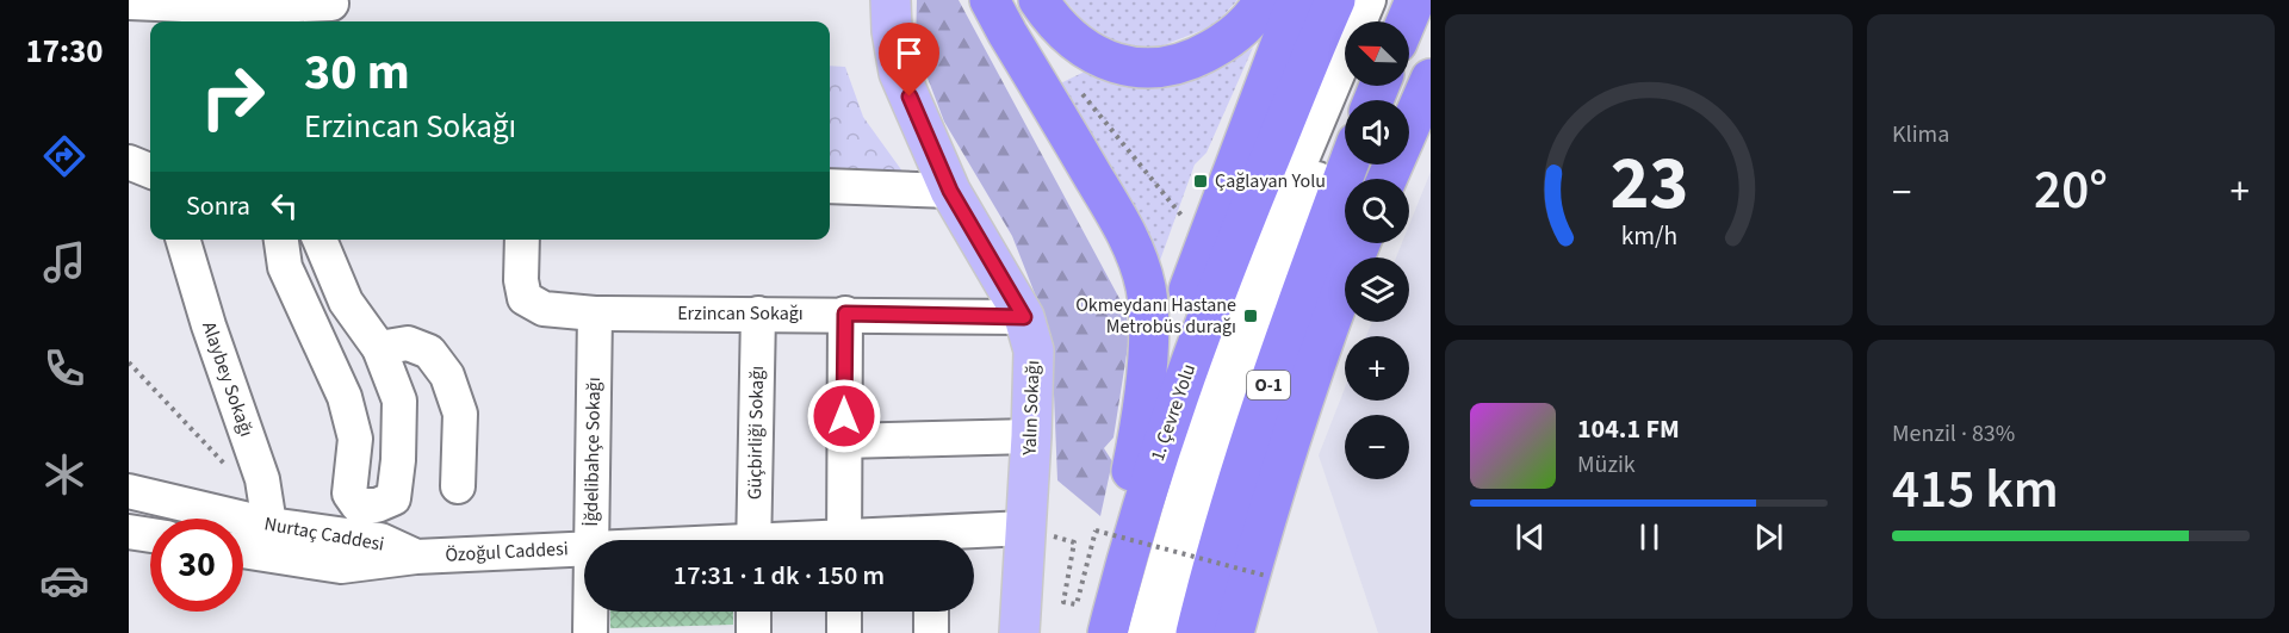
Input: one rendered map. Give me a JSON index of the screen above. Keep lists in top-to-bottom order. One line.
{"streets":{"highway":["O-1","1. Çevre Yolu"],"main road":["Yalın Sokağı"],"street":["Erzincan Sokağı","Alaybey Sokağı","Güçbirliği Sokağı","İğdelibahçe Sokağı","Nurtaç Caddesi","Özoğul Caddesi"]},"crossings":[["Erzincan Sokağı","Yalın Sokağı"],["Erzincan Sokağı","Güçbirliği Sokağı"],["Erzincan Sokağı","İğdelibahçe Sokağı"],["Alaybey Sokağı","Nurtaç Caddesi"],["Yalın Sokağı","Özoğul Caddesi"],["Nurtaç Caddesi","Özoğul Caddesi"]],"places":{"transit":["Çağlayan Yolu","Okmeydanı Hastane Metrobüs durağı"]},"north":"top left","page":{"tabs":"17:30","tile":["Klima",["Menzil · 83%","415 km"]],"map_buttons":["+","−"],"turn":["30 m","Erzincan Sokağı"],"heat":["−","20°","+"],"then":"Sonra","song":["104.1 FM","Müzik"],"limit":"30","trip":"17:31 · 1 dk · 150 m","gauge":["23","km/h"]}}
